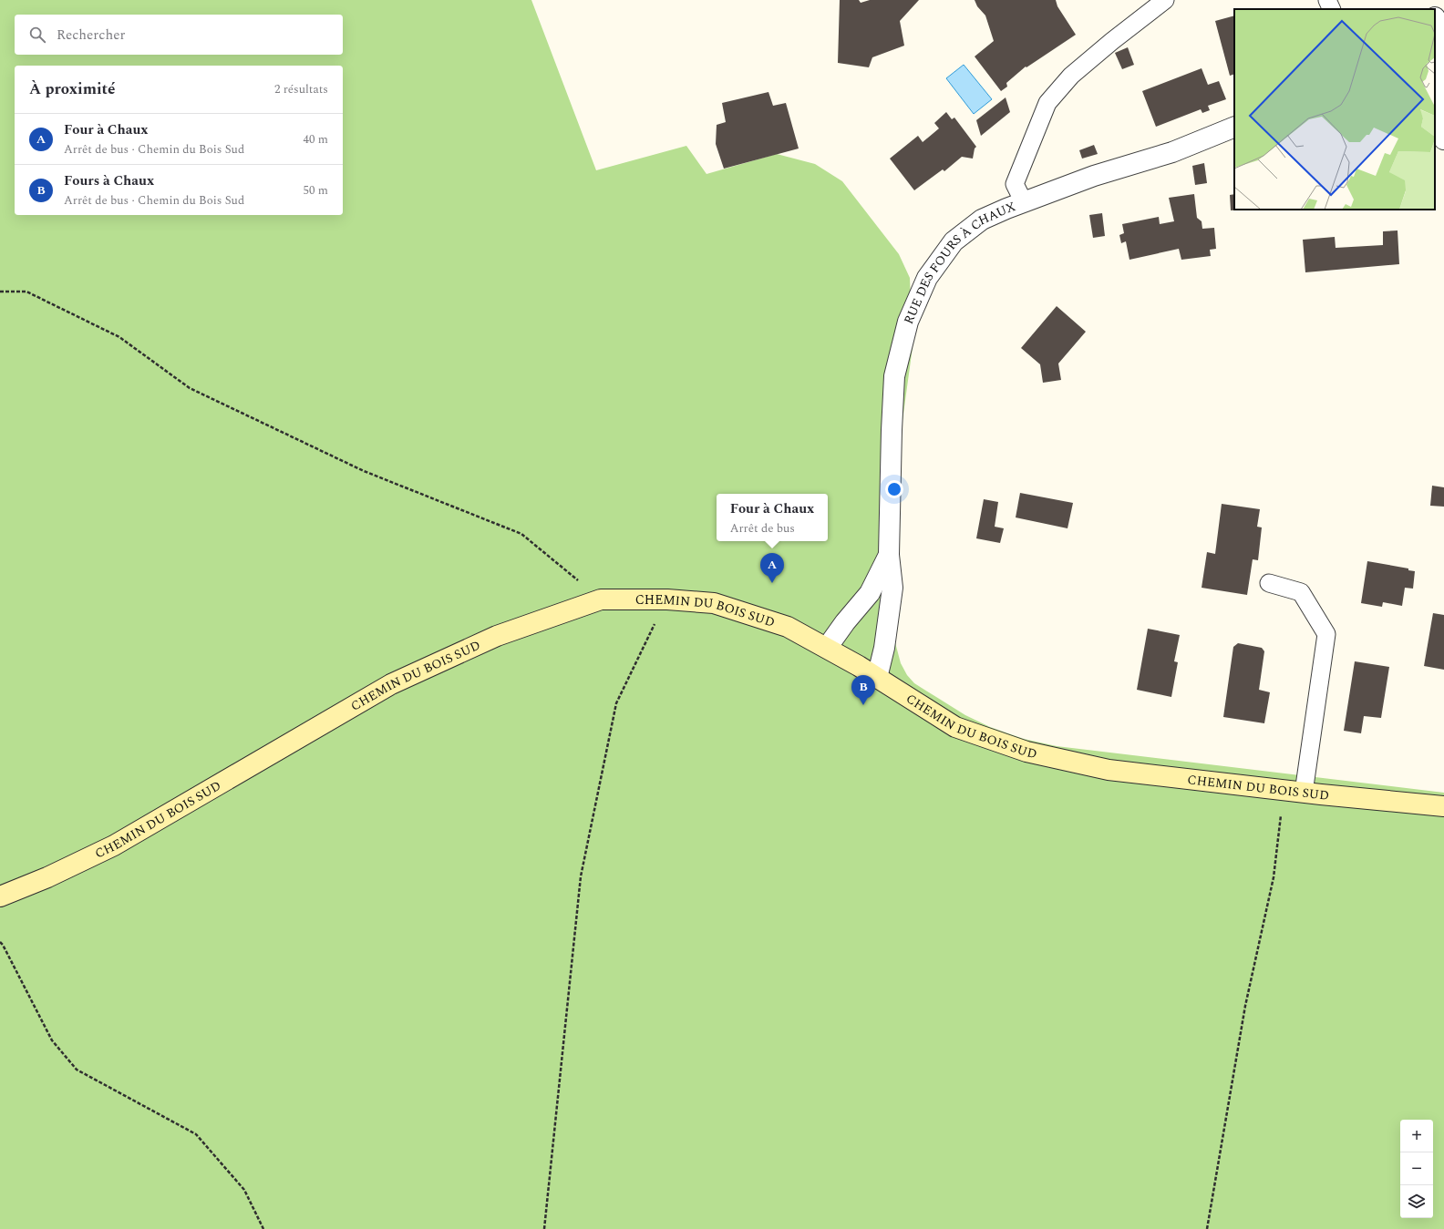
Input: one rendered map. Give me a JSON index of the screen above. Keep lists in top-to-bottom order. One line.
{"streets":{"street":["RUE DES FOURS À CHAUX","CHEMIN DU BOIS SUD"]},"crossings":[["RUE DES FOURS À CHAUX","CHEMIN DU BOIS SUD"]],"page":{"search":"Rechercher","heading":["À proximité","2 résultats"],"list":[{"mark":"A","name":"Four à Chaux","note":"Arrêt de bus · Chemin du Bois Sud","value":"40 m"},{"mark":"B","name":"Fours à Chaux","note":"Arrêt de bus · Chemin du Bois Sud","value":"50 m"}],"popup":["Four à Chaux","Arrêt de bus"],"pins":["A","B"],"map_buttons":["+","−"]}}
